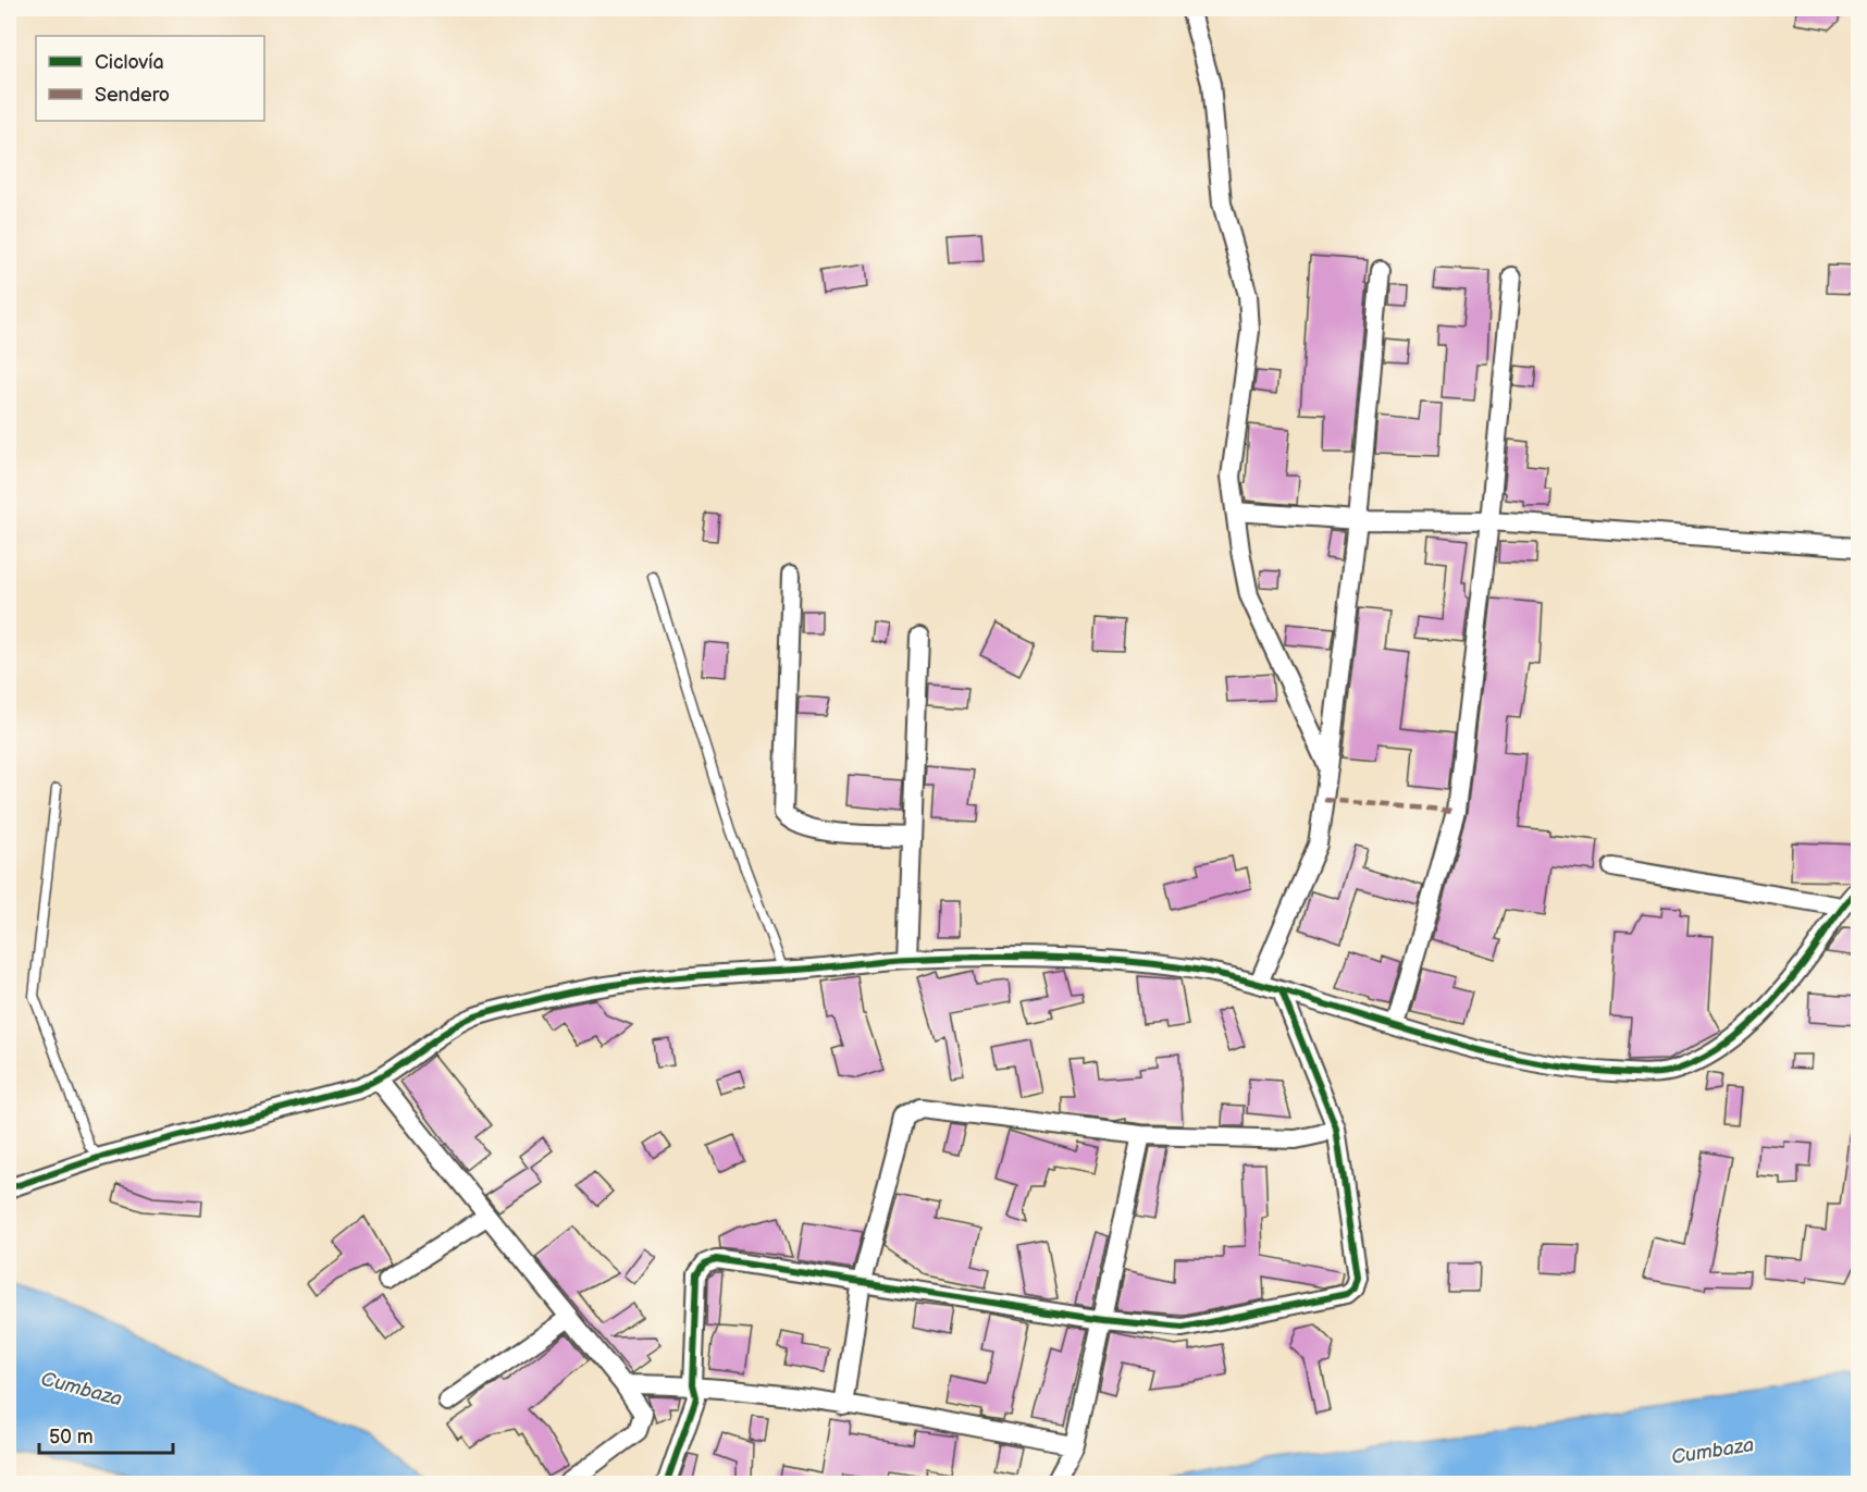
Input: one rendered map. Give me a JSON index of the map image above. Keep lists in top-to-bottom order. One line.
{"water":["Cumbaza"],"legend":["Ciclovía","Sendero"],"scale_bar":"50 m"}
